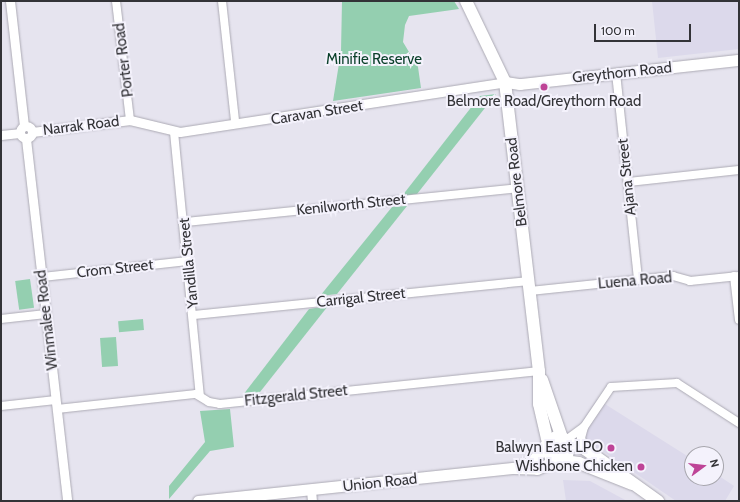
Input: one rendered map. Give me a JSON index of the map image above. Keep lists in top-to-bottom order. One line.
{"streets":{"main road":["Greythorn Road","Belmore Road","Union Road"],"street":["Porter Road","Caravan Street","Narrak Road","Ajana Street","Kenilworth Street","Yandilla Street","Crom Street","Luena Road","Carrigal Street","Winmalee Road","Fitzgerald Street"]},"crossings":[["Porter Road","Caravan Street"],["Porter Road","Narrak Road"],["Greythorn Road","Caravan Street"],["Greythorn Road","Ajana Street"],["Greythorn Road","Belmore Road"],["Caravan Street","Narrak Road"],["Caravan Street","Belmore Road"],["Caravan Street","Yandilla Street"],["Narrak Road","Winmalee Road"],["Ajana Street","Luena Road"],["Belmore Road","Kenilworth Street"],["Belmore Road","Luena Road"],["Belmore Road","Carrigal Street"],["Belmore Road","Fitzgerald Street"],["Belmore Road","Union Road"],["Kenilworth Street","Yandilla Street"],["Yandilla Street","Crom Street"],["Yandilla Street","Carrigal Street"],["Yandilla Street","Fitzgerald Street"],["Crom Street","Winmalee Road"],["Luena Road","Carrigal Street"]],"parks":["Minifie Reserve"],"places":["Belmore Road/Greythorn Road","Balwyn East LPO","Wishbone Chicken"],"scale_bar":"100 m","north":"right"}
